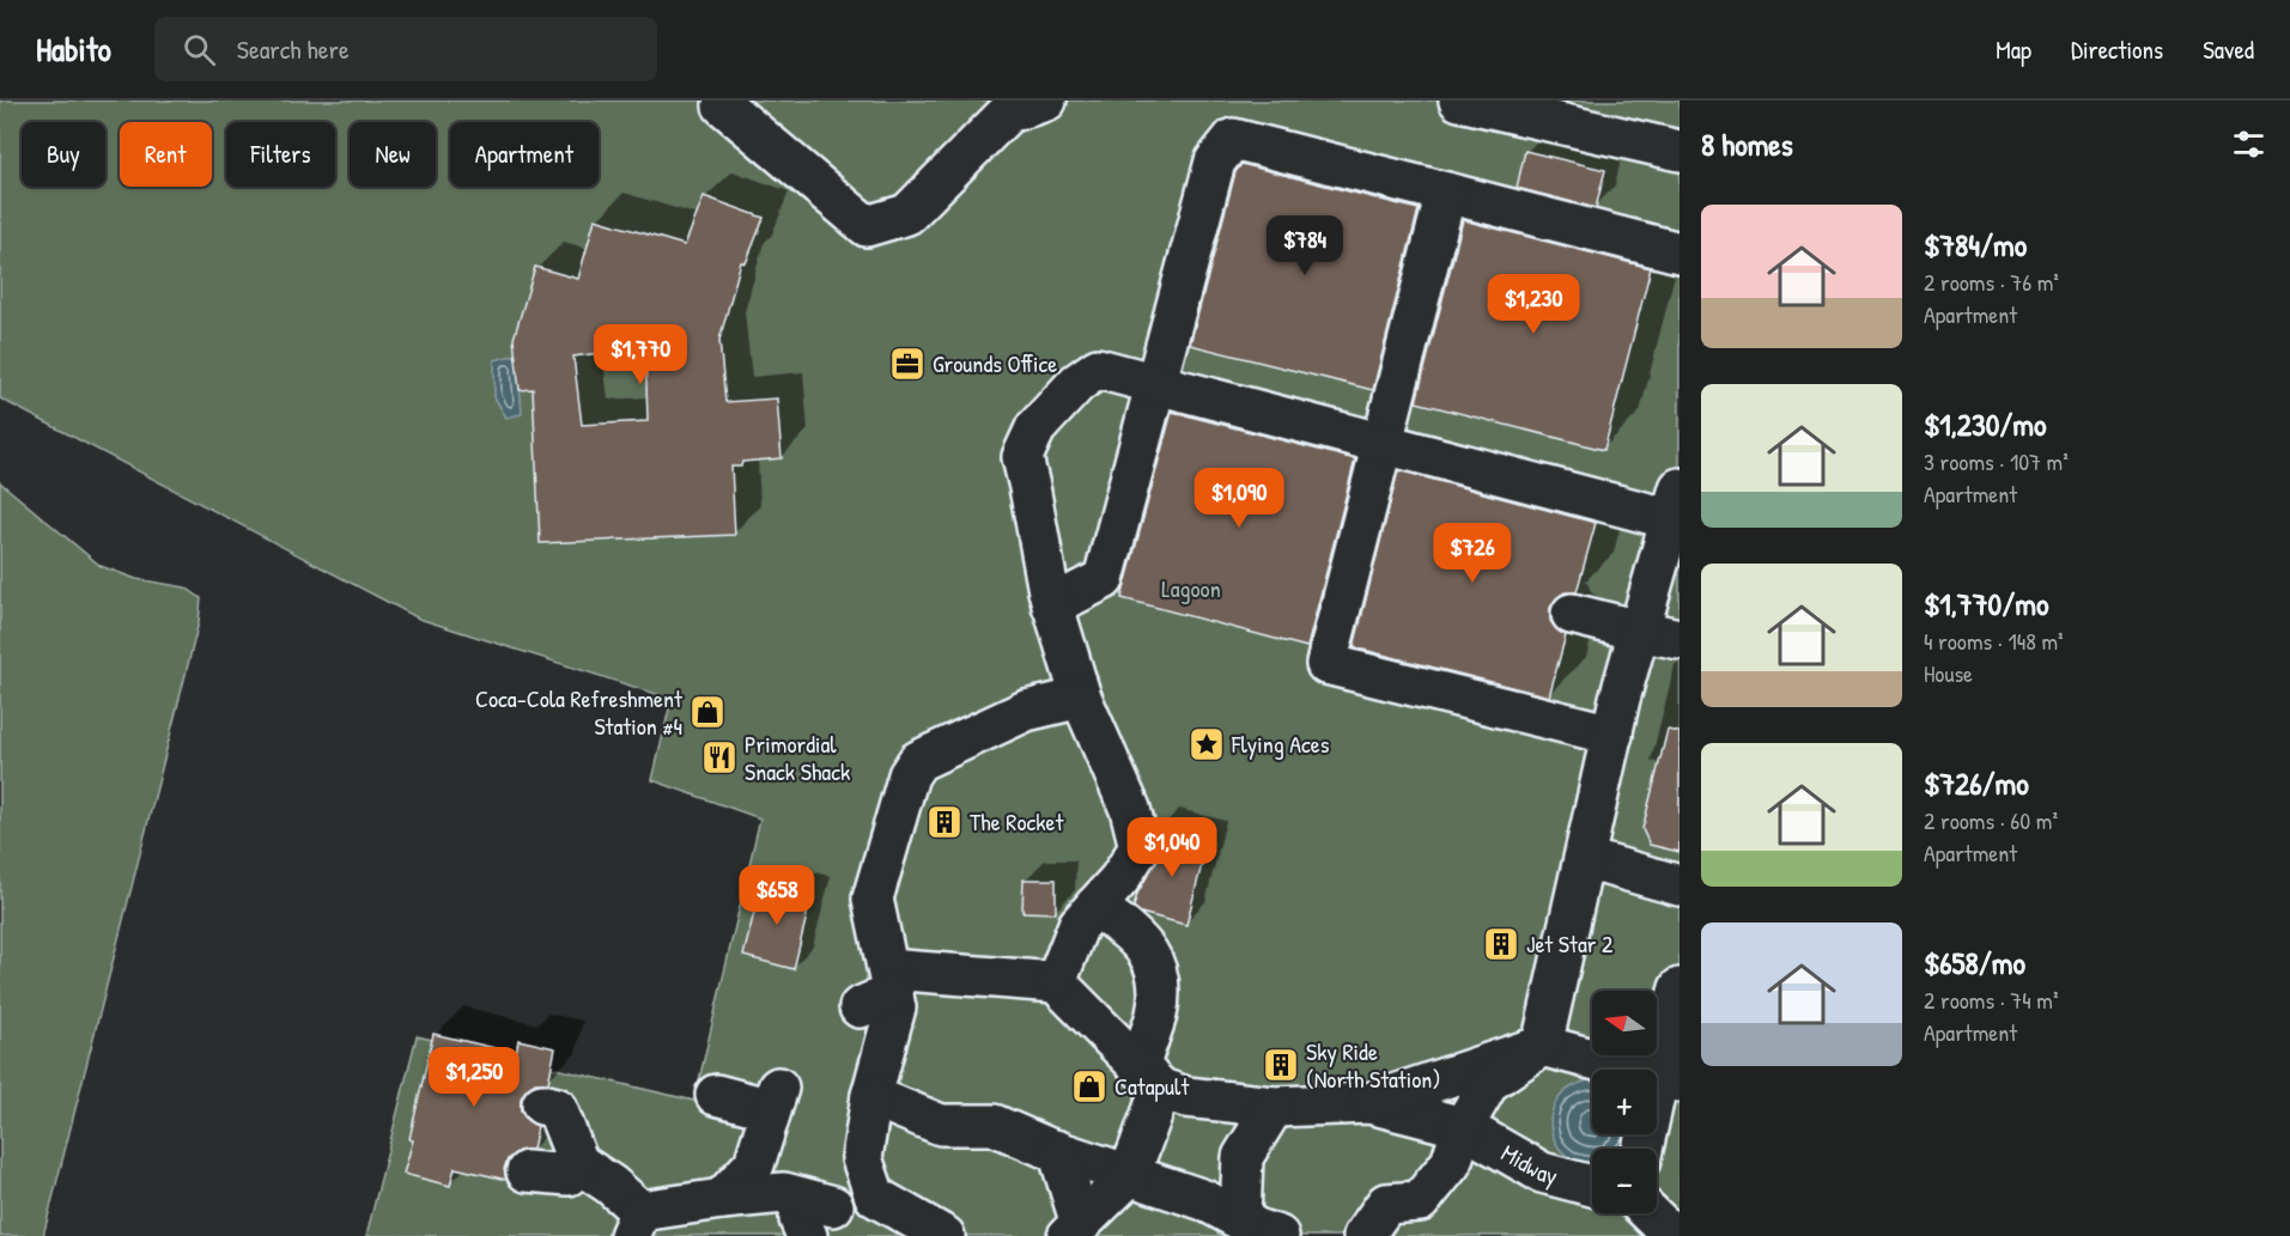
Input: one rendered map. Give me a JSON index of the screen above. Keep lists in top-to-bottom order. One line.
{"streets":{"street":["Midway"]},"parks":["Lagoon"],"places":{"office":["Grounds Office"],"shop":["Coca-Cola Refreshment Station #4","Catapult"],"place":["Flying Aces"],"restaurant":["Primordial Snack Shack"],"building":["The Rocket","Jet Star 2","Sky Ride (North Station)"]},"north":"left","page":{"header":"Habito","search":"Search here","nav":["Map","Directions","Saved"],"heading":"8 homes","chip":["Buy","Rent","Filters","New","Apartment"],"list":[{"name":"$784/mo","note":"2 rooms · 76 m² · Apartment"},{"name":"$1,230/mo","note":"3 rooms · 107 m² · Apartment"},{"name":"$1,770/mo","note":"4 rooms · 148 m² · House"},{"name":"$726/mo","note":"2 rooms · 60 m² · Apartment"},{"name":"$658/mo","note":"2 rooms · 74 m² · Apartment"}],"price":["$784","$1,230","$1,770","$1,090","$726","$1,040","$658","$1,250"],"map_buttons":["+","−"]}}
